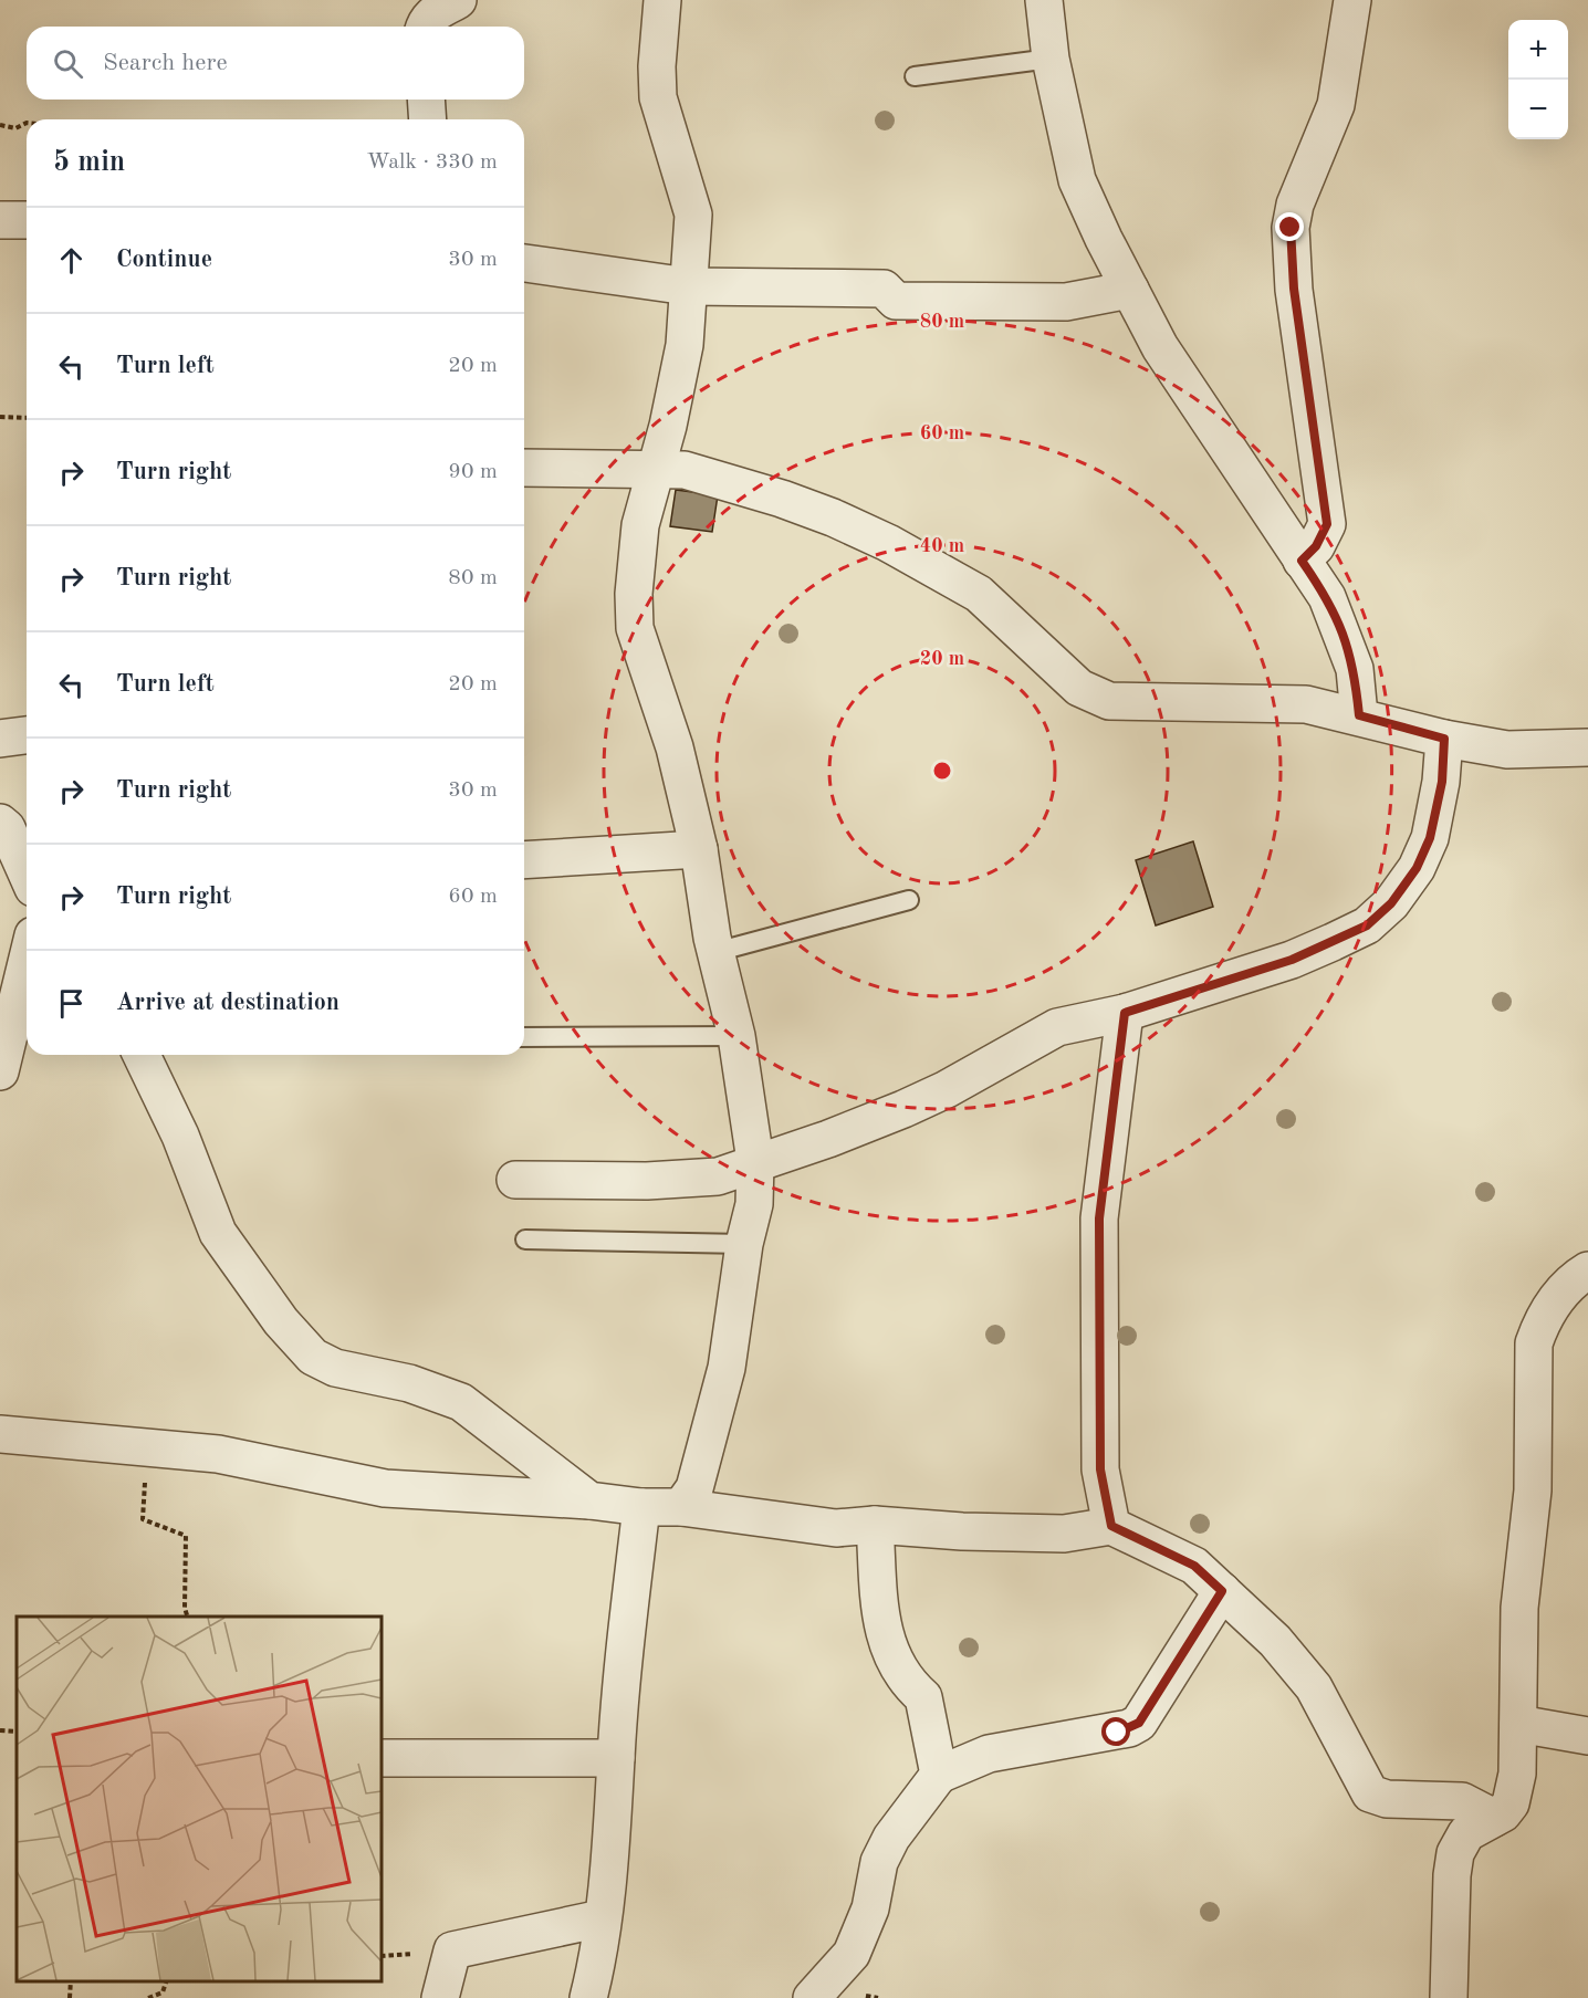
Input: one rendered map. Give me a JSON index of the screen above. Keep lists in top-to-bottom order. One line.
{"page":{"map_buttons":["+","−"],"search":"Search here","heading":["5 min","Walk · 330 m"],"list":[["Continue","30 m"],["Turn left","20 m"],["Turn right","90 m"],["Turn right","80 m"],["Turn left","20 m"],["Turn right","30 m"],["Turn right","60 m"],"Arrive at destination"]},"rings":["80 m","60 m","40 m","20 m"]}
